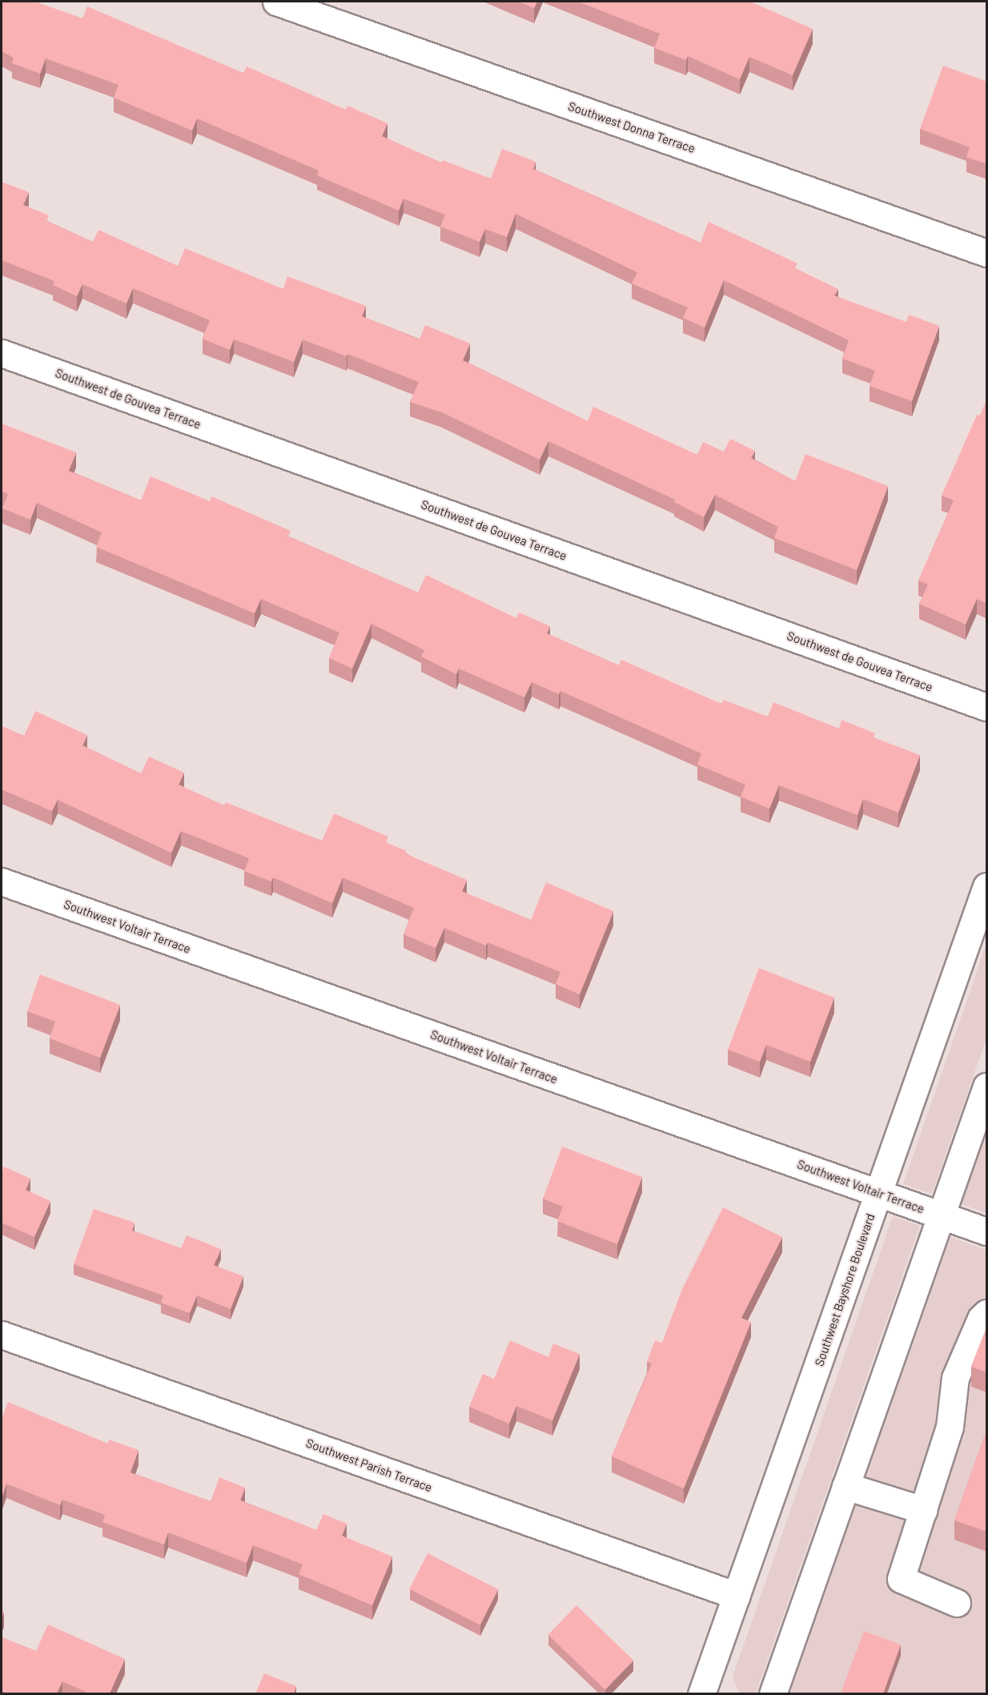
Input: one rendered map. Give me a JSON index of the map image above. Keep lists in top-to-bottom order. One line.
{"streets":{"street":["Southwest Donna Terrace","Southwest de Gouvea Terrace","Southwest Voltair Terrace","Southwest Bayshore Boulevard","Southwest Parish Terrace"]},"crossings":[["Southwest Voltair Terrace","Southwest Bayshore Boulevard"],["Southwest Bayshore Boulevard","Southwest Parish Terrace"]]}
